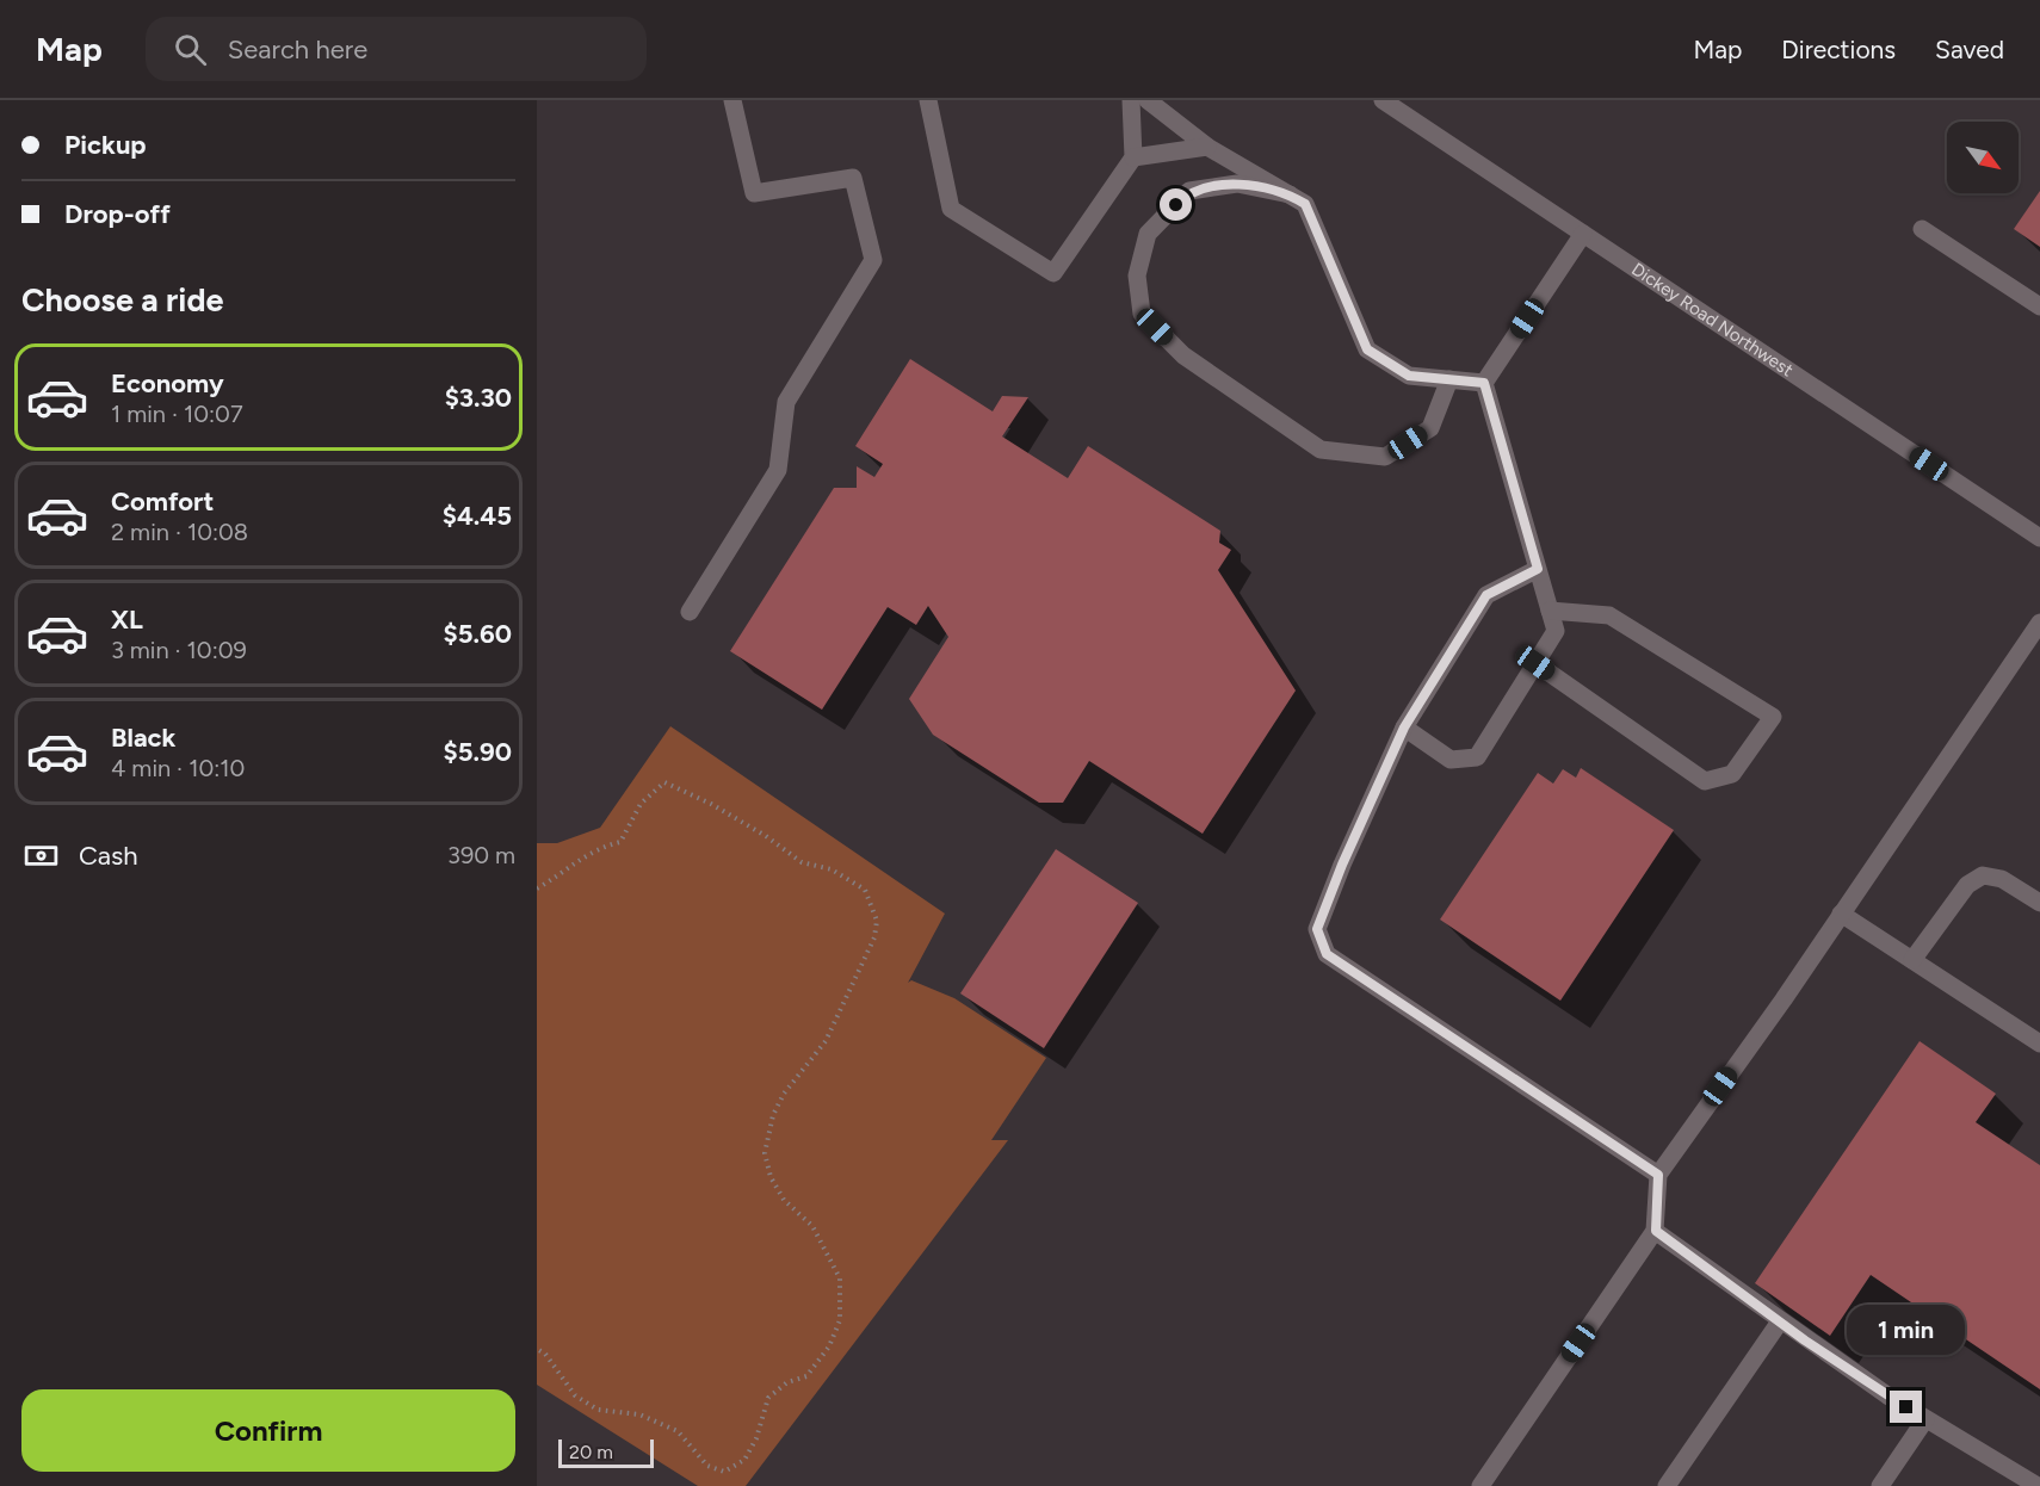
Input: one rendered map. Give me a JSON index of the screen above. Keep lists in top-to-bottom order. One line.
{"streets":{"street":["Dickey Road Northwest"]},"scale_bar":"20 m","north":"bottom right","page":{"header":"Map","search":"Search here","nav":["Map","Directions","Saved"],"banner":["Pickup","Drop-off"],"heading":"Choose a ride","list":[{"name":"Economy","note":"1 min · 10:07","value":"$3.30"},{"name":"Comfort","note":"2 min · 10:08","value":"$4.45"},{"name":"XL","note":"3 min · 10:09","value":"$5.60"},{"name":"Black","note":"4 min · 10:10","value":"$5.90"}],"pay":["Cash","390 m"],"bubble":"1 min","buttons":"Confirm","scale":"20 m"}}
